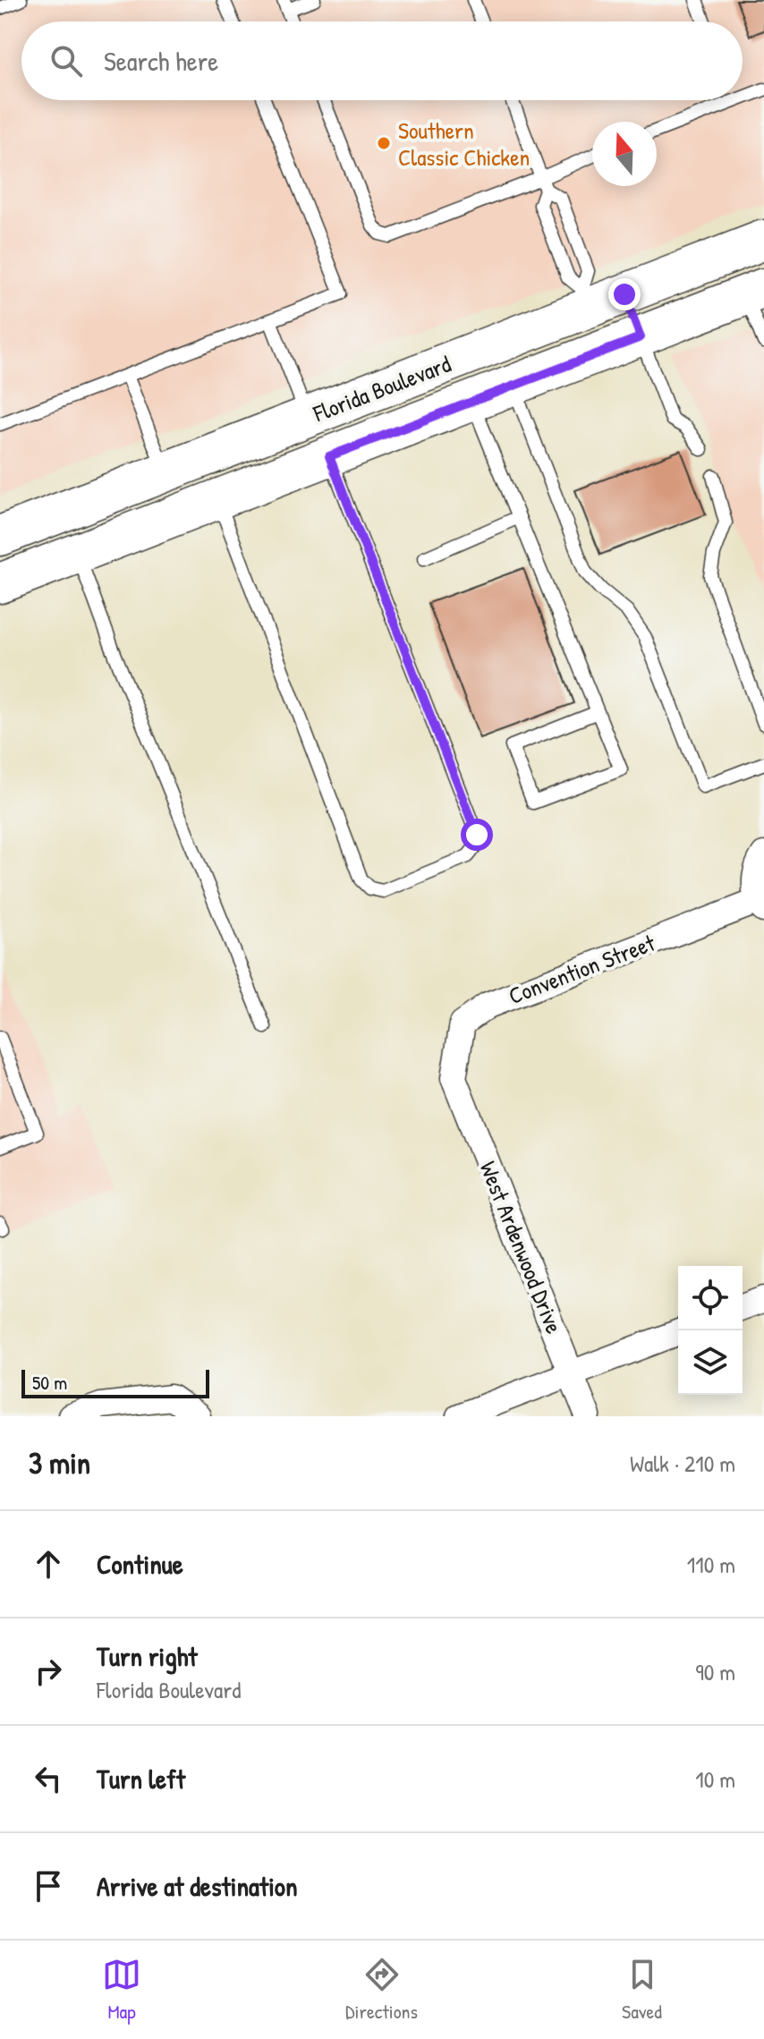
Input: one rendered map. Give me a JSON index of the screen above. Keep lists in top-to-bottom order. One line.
{"streets":{"main road":["Florida Boulevard"],"street":["Convention Street","West Ardenwood Drive"]},"crossings":[["Convention Street","West Ardenwood Drive"]],"places":["Southern Classic Chicken"],"scale_bar":"50 m","north":"top","page":{"search":"Search here","scale":"50 m","heading":["3 min","Walk · 210 m"],"list":[["Continue","110 m"],["Turn right","Florida Boulevard","90 m"],["Turn left","10 m"],"Arrive at destination"],"nav":["Map","Directions","Saved"]}}
